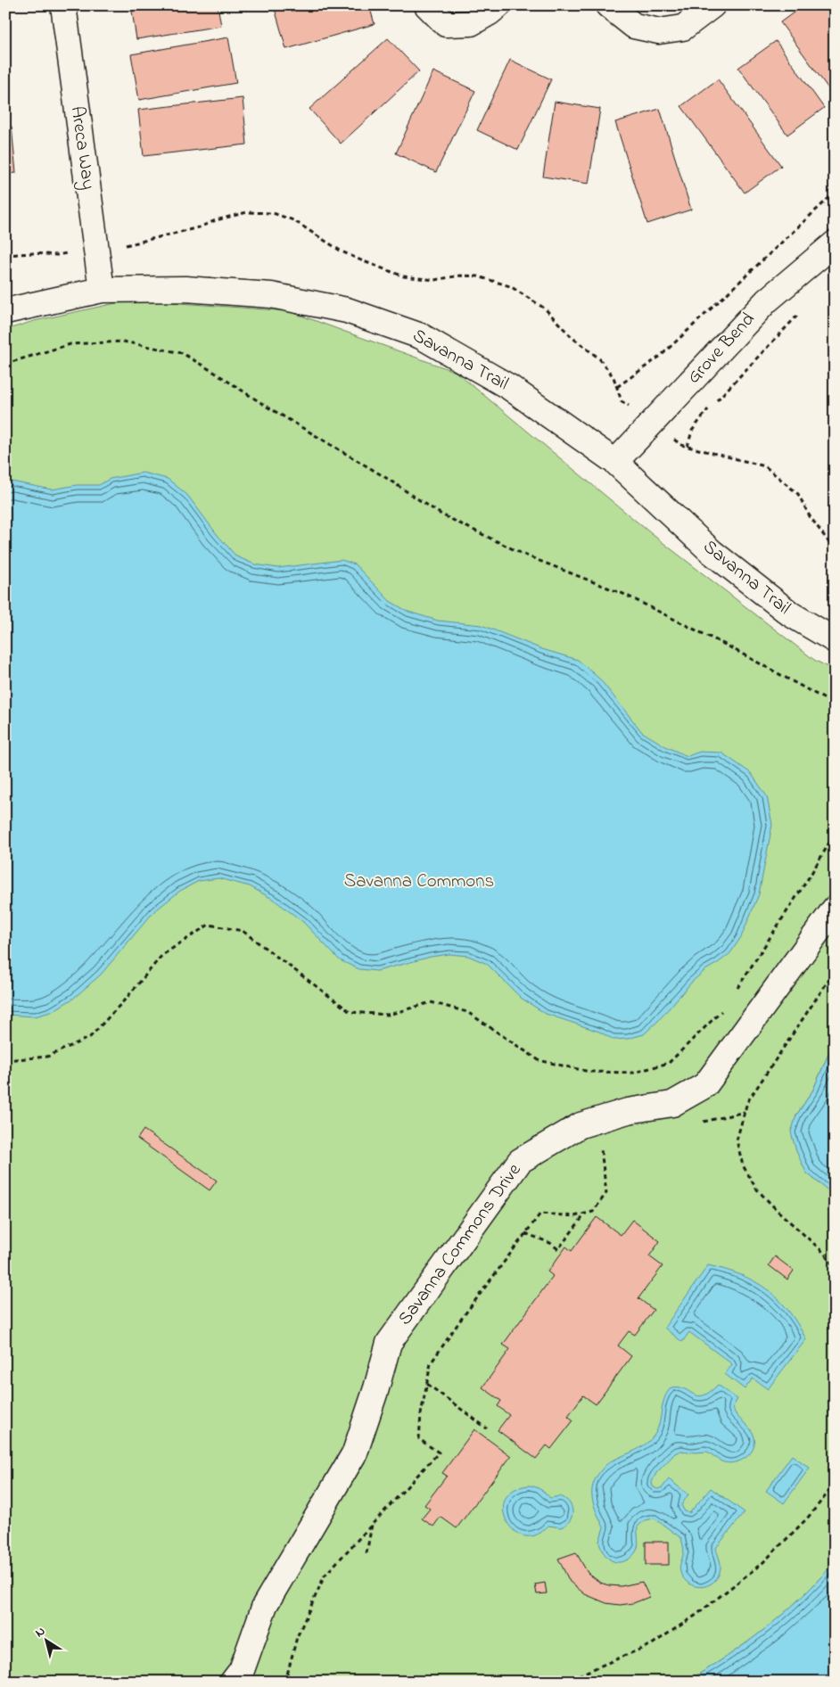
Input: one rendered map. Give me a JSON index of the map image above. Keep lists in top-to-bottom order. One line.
{"streets":{"street":["Areca Way","Grove Bend","Savanna Trail","Savanna Commons Drive"]},"crossings":[["Areca Way","Savanna Trail"],["Grove Bend","Savanna Trail"]],"parks":["Savanna Commons"],"north":"top left"}
